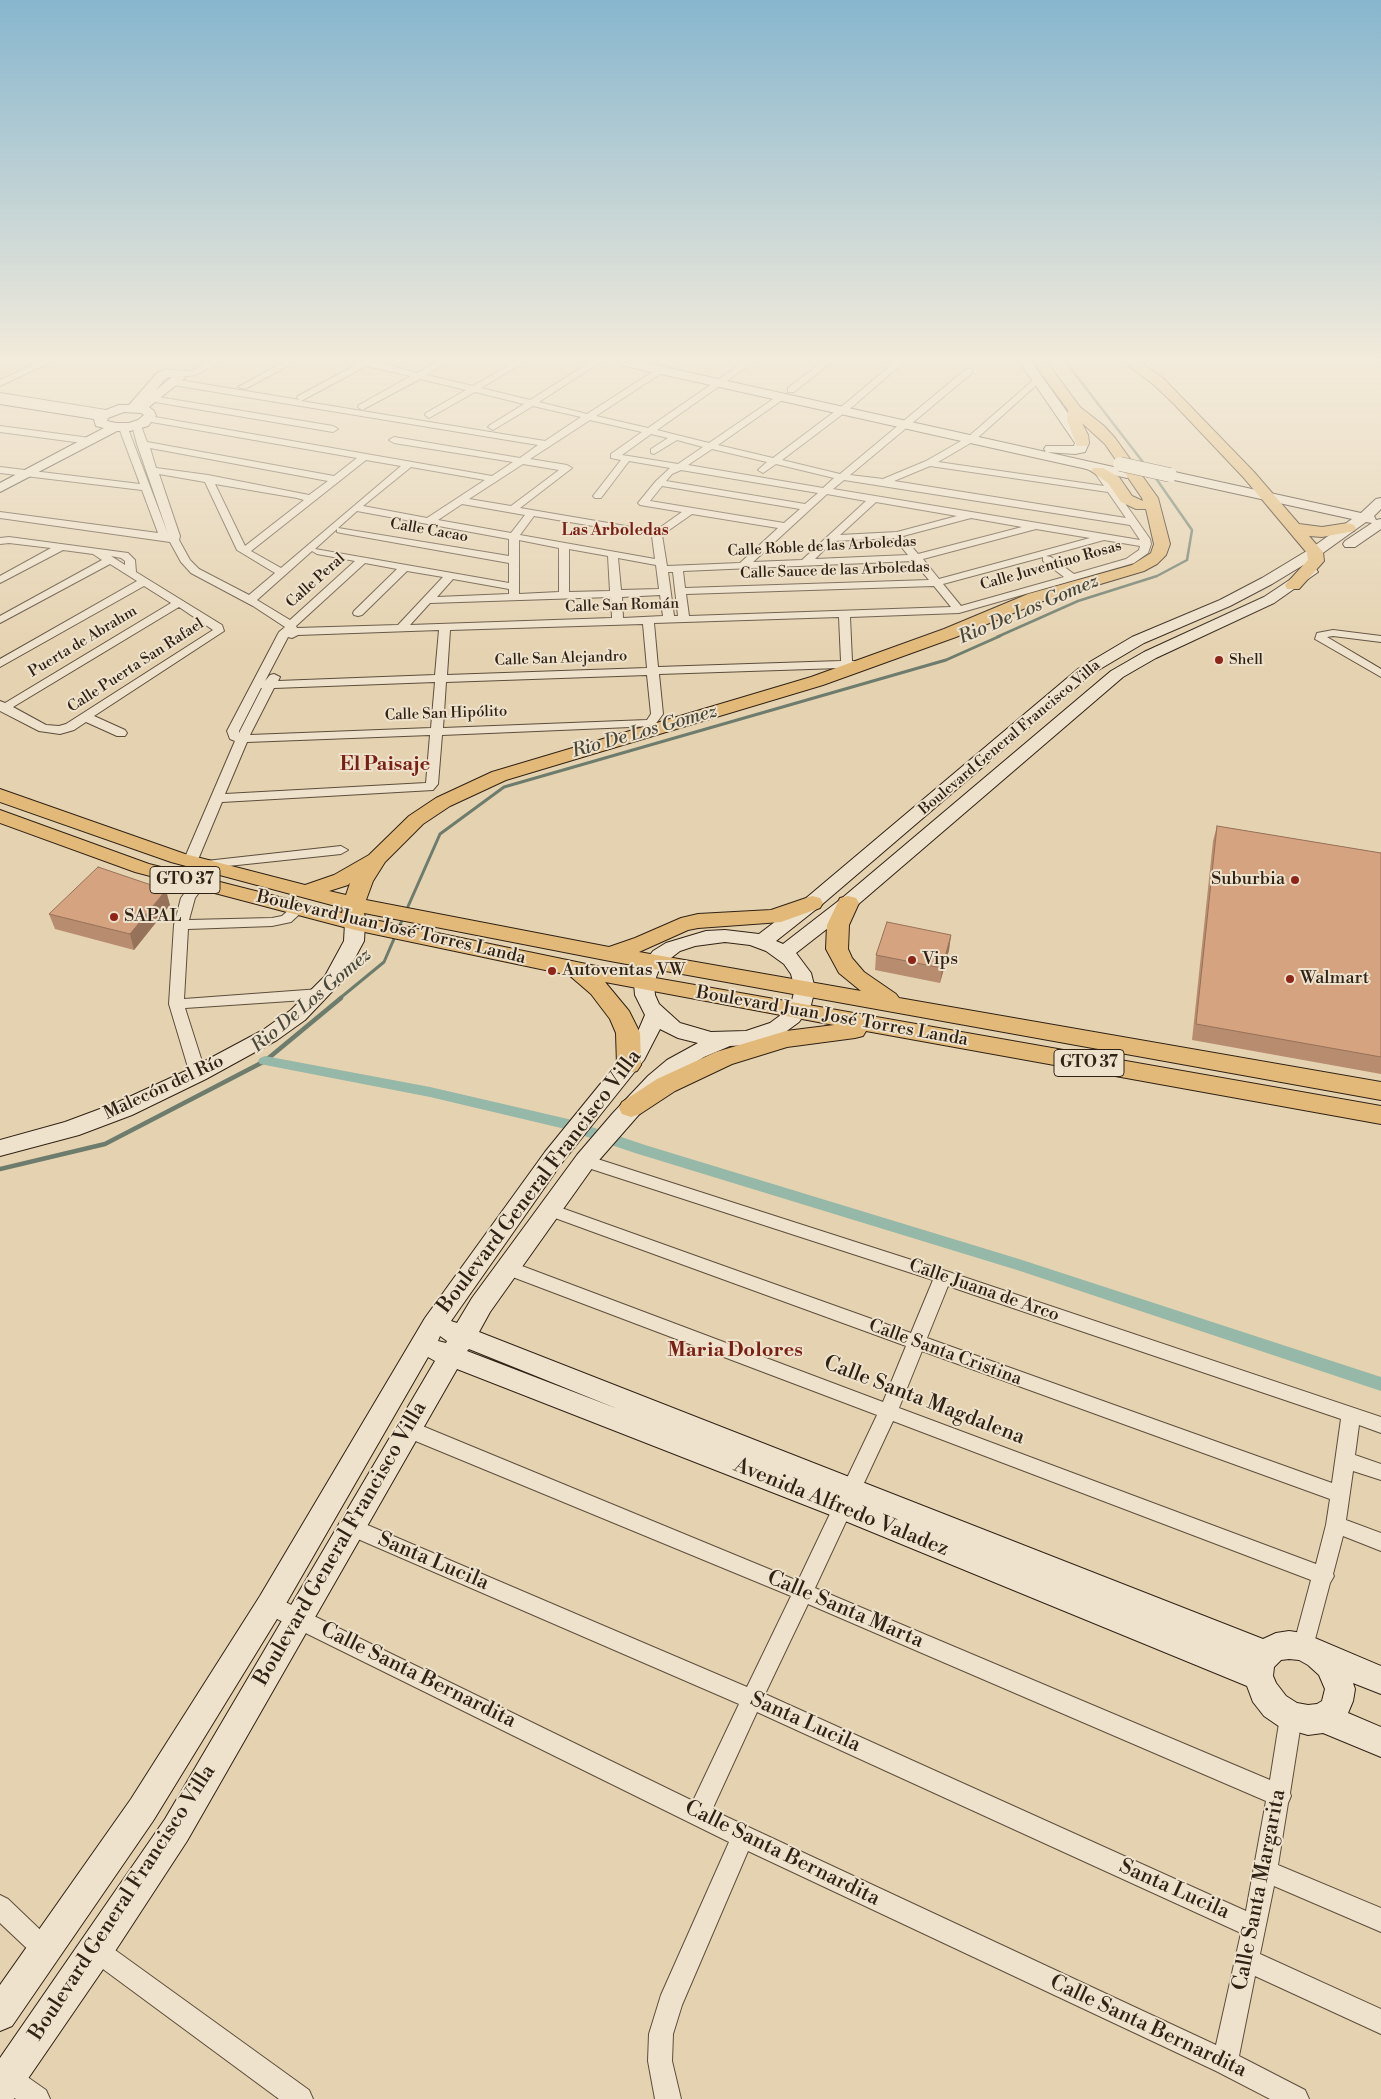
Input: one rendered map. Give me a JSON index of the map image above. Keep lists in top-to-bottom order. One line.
{"streets":{"main road":["Boulevard General Francisco Villa","GTO 37","Boulevard Juan José Torres Landa","Malecón del Río","Avenida Alfredo Valadez"],"street":["Calle Cacao","Calle Roble de las Arboledas","Calle Juventino Rosas","Calle Sauce de las Arboledas","Calle Peral","Calle San Román","Puerta de Abrahm","Calle San Alejandro","Calle Puerta San Rafael","Calle San Hipólito","Calle Juana de Arco","Calle Santa Cristina","Calle Santa Magdalena","Santa Lucila","Calle Santa Marta","Calle Santa Bernardita","Calle Santa Margarita"]},"crossings":[["Calle Juventino Rosas","Calle San Román"],["Calle Peral","Calle San Román"],["Puerta de Abrahm","Calle Puerta San Rafael"],["Calle San Alejandro","Calle San Hipólito"],["Boulevard General Francisco Villa","Calle Juana de Arco"],["Boulevard General Francisco Villa","Calle Santa Cristina"],["Boulevard General Francisco Villa","Calle Santa Magdalena"],["Boulevard General Francisco Villa","Avenida Alfredo Valadez"],["Boulevard General Francisco Villa","Santa Lucila"],["Boulevard General Francisco Villa","Calle Santa Marta"],["Boulevard General Francisco Villa","Calle Santa Bernardita"],["Boulevard Juan José Torres Landa","Malecón del Río"],["Avenida Alfredo Valadez","Calle Santa Margarita"],["Santa Lucila","Calle Santa Margarita"],["Calle Santa Marta","Calle Santa Margarita"],["Calle Santa Bernardita","Calle Santa Margarita"]],"districts":["Las Arboledas","El Paisaje","Maria Dolores"],"water":["Rio De Los Gomez"],"places":["Shell","Suburbia","SAPAL","Vips","Autoventas VW","Walmart"]}
